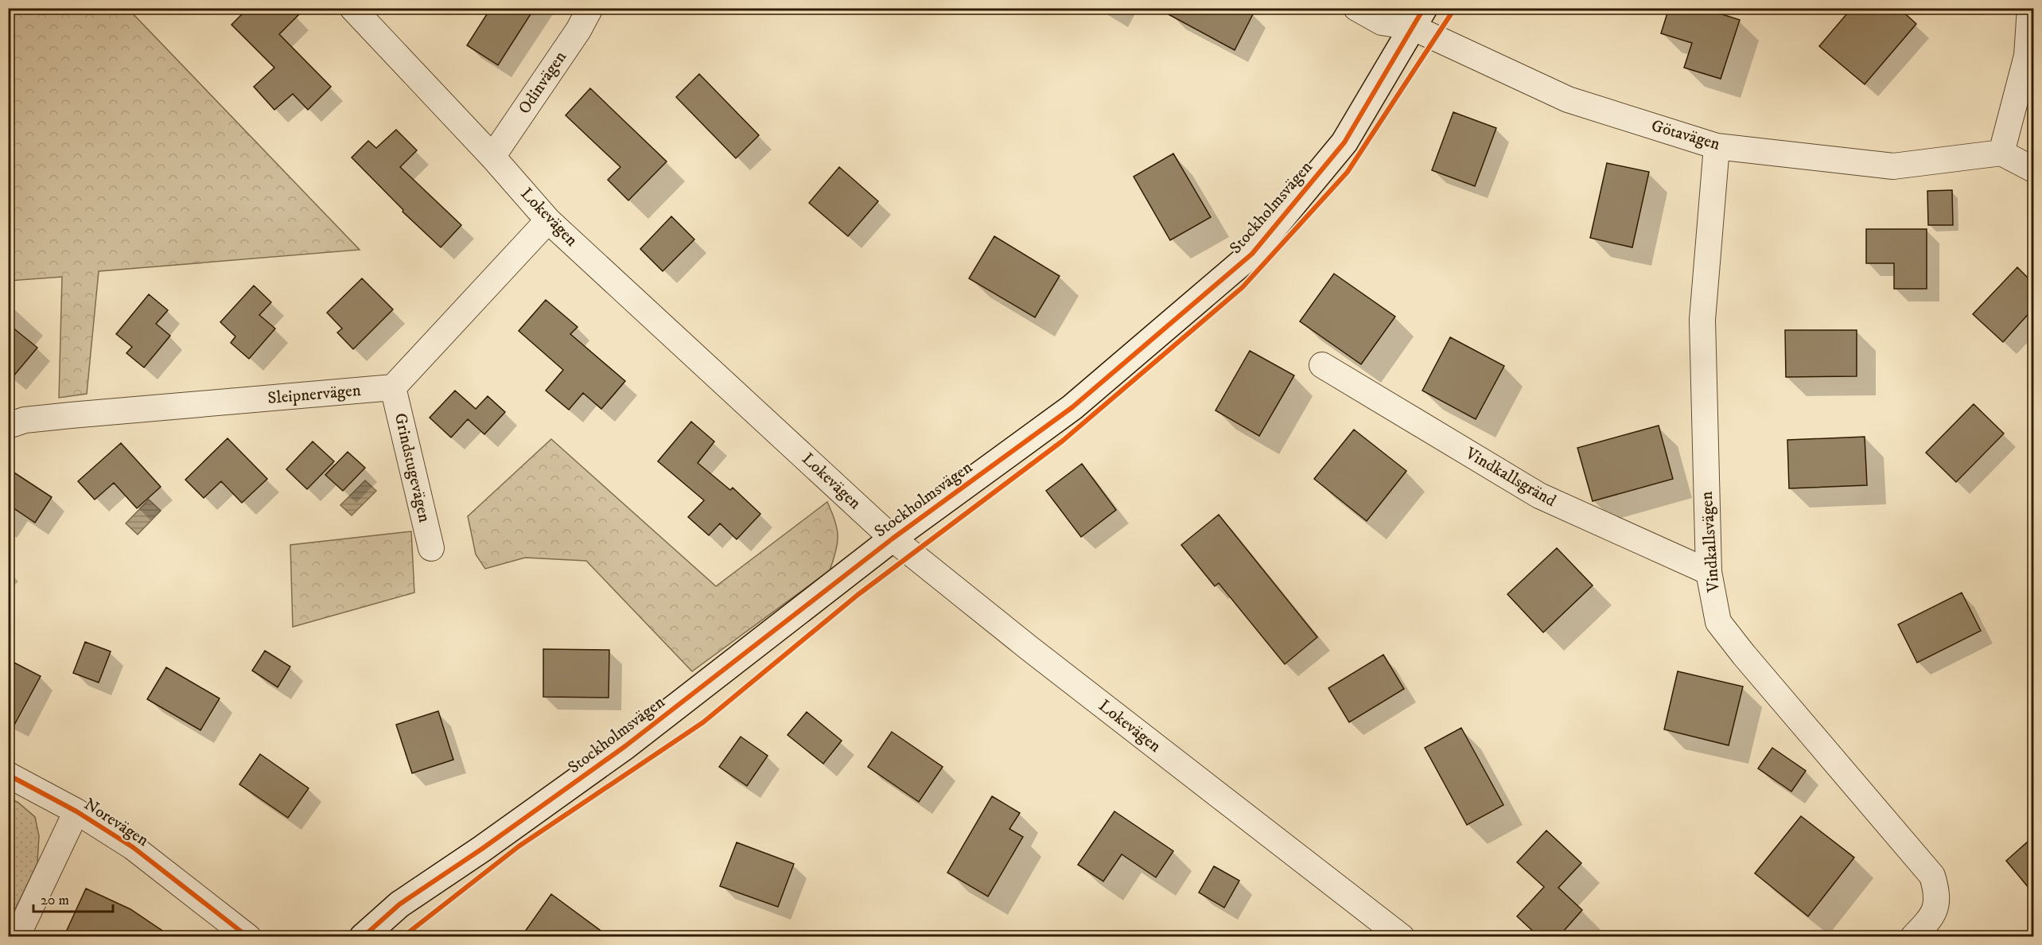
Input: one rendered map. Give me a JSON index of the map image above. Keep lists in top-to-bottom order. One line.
{"streets":{"street":["Odinvägen","Götavägen","Stockholmsvägen","Lokevägen","Sleipnervägen","Grindstugevägen","Vindkallsgränd","Vindkallsvägen","Norevägen"]},"crossings":[["Odinvägen","Lokevägen"],["Götavägen","Stockholmsvägen"],["Götavägen","Vindkallsvägen"],["Stockholmsvägen","Lokevägen"],["Sleipnervägen","Grindstugevägen"],["Vindkallsgränd","Vindkallsvägen"]],"scale_bar":"20 m"}
